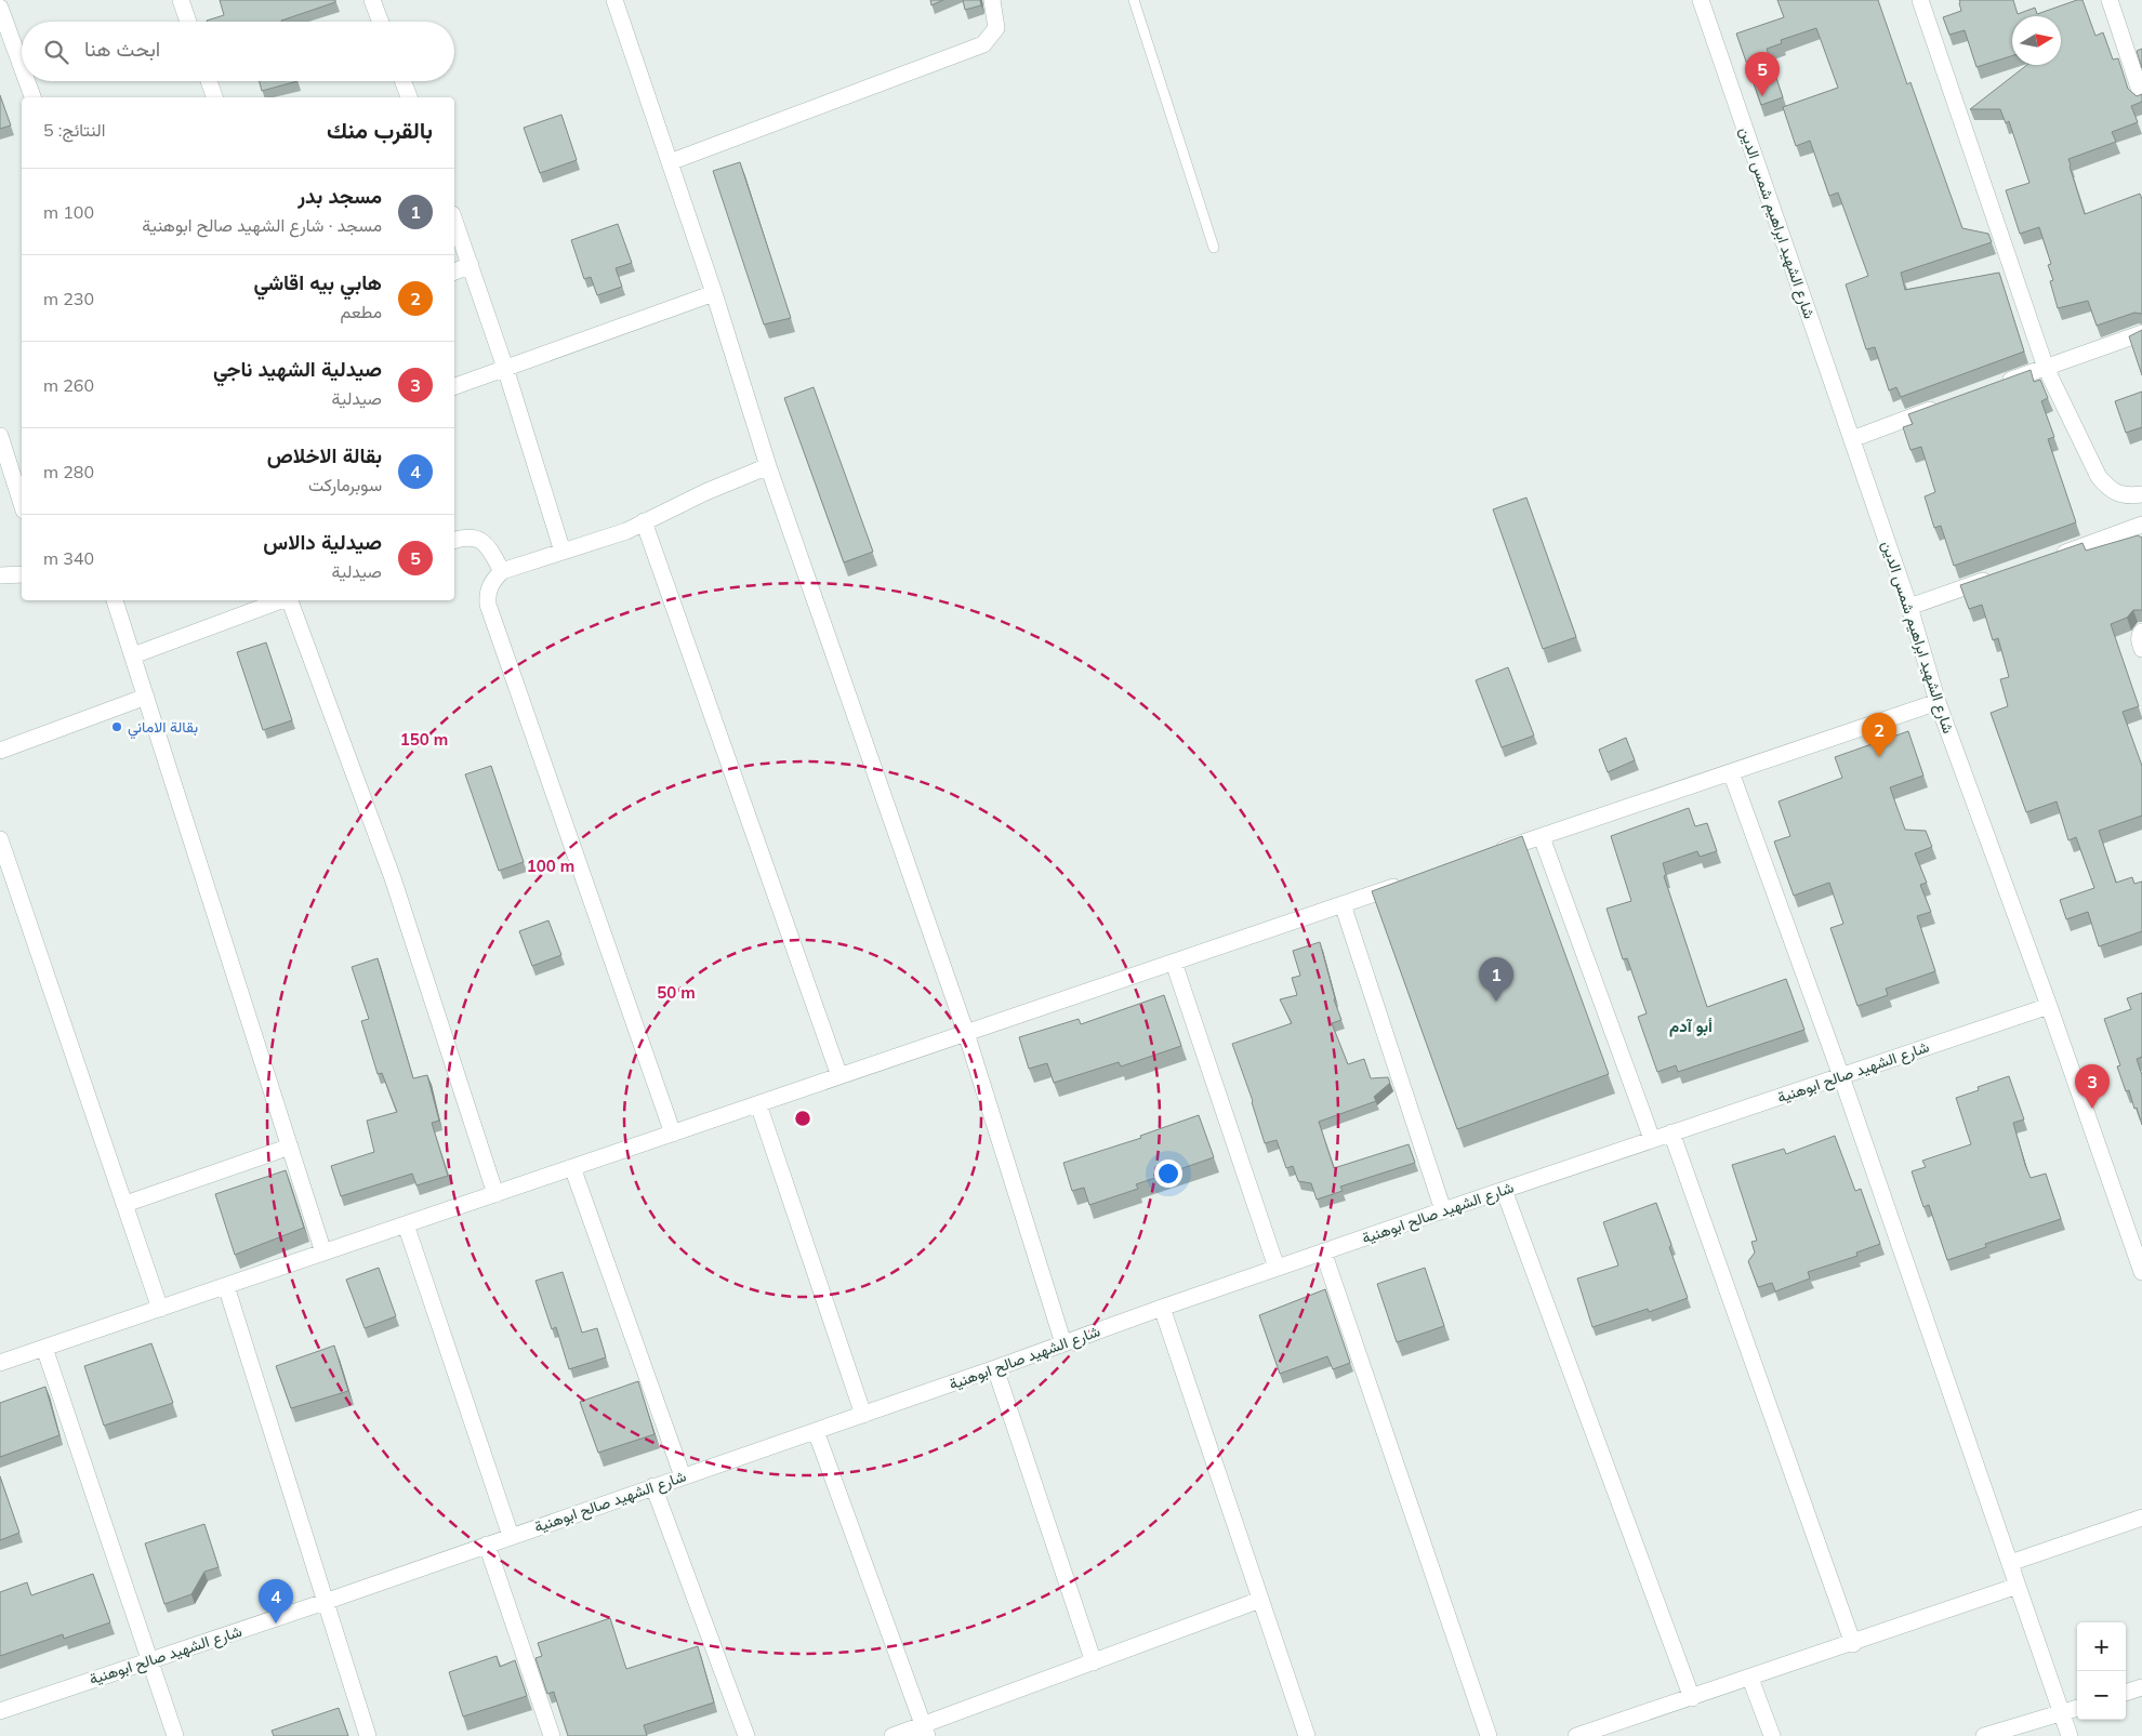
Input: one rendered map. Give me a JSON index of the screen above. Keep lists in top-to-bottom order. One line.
{"streets":{"street":["شارع الشهيد ابراهيم شمس الدين","شارع الشهيد صالح ابوهنية"]},"crossings":[["شارع الشهيد ابراهيم شمس الدين","شارع الشهيد صالح ابوهنية"]],"districts":["أبو آدم"],"places":["بقالة الاماني"],"north":"right","page":{"search":"ابحث هنا","pins":["5","2","1","3","4"],"heading":["بالقرب منك","النتائج: 5"],"list":[{"mark":"1","name":"مسجد بدر","note":"مسجد · شارع الشهيد صالح ابوهنية","value":"100 m"},{"mark":"2","name":"هابي بيه اقاشي","note":"مطعم","value":"230 m"},{"mark":"3","name":"صيدلية الشهيد ناجي","note":"صيدلية","value":"260 m"},{"mark":"4","name":"بقالة الاخلاص","note":"سوبرماركت","value":"280 m"},{"mark":"5","name":"صيدلية دالاس","note":"صيدلية","value":"340 m"}],"map_buttons":["+","−"]},"rings":["150 m","100 m","50 m"]}
